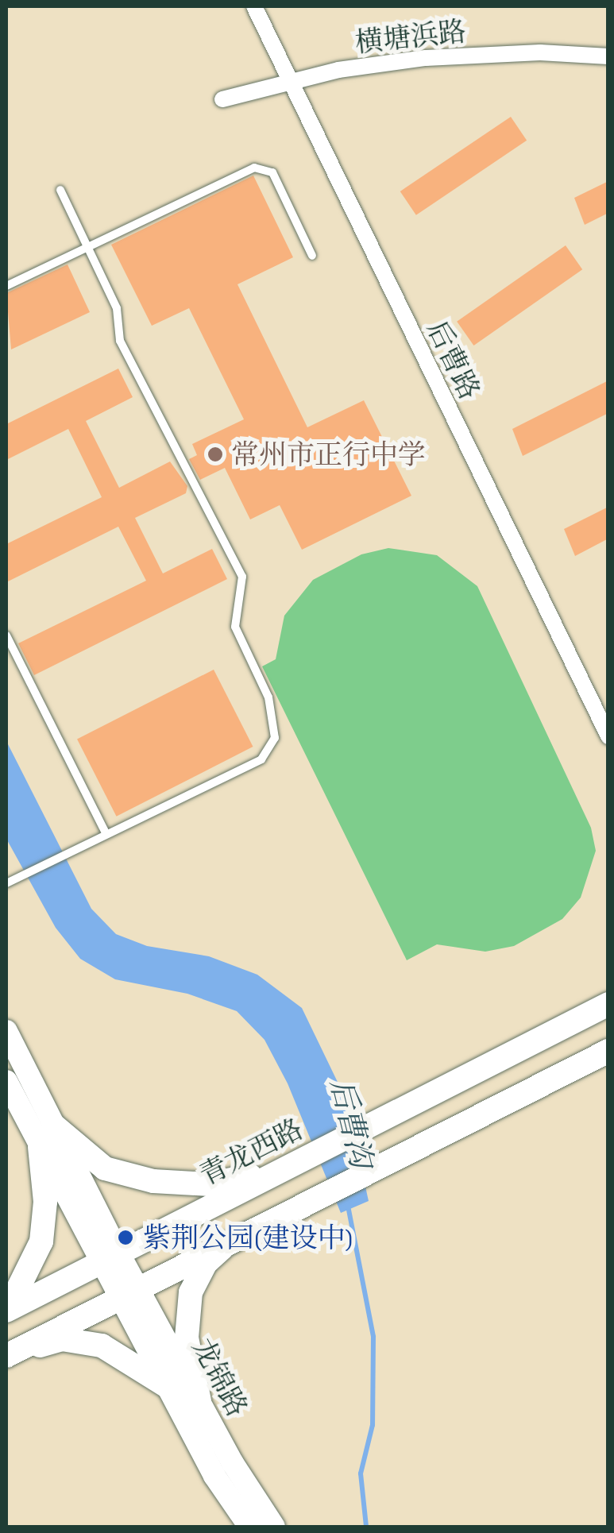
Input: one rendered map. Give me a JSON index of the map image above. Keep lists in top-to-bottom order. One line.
{"streets":{"main road":["青龙西路","龙锦路"],"street":["横塘浜路","后曹路"]},"crossings":[["横塘浜路","后曹路"],["青龙西路","龙锦路"]],"water":["后曹沟"],"places":["常州市正行中学","紫荆公园(建设中)"]}
